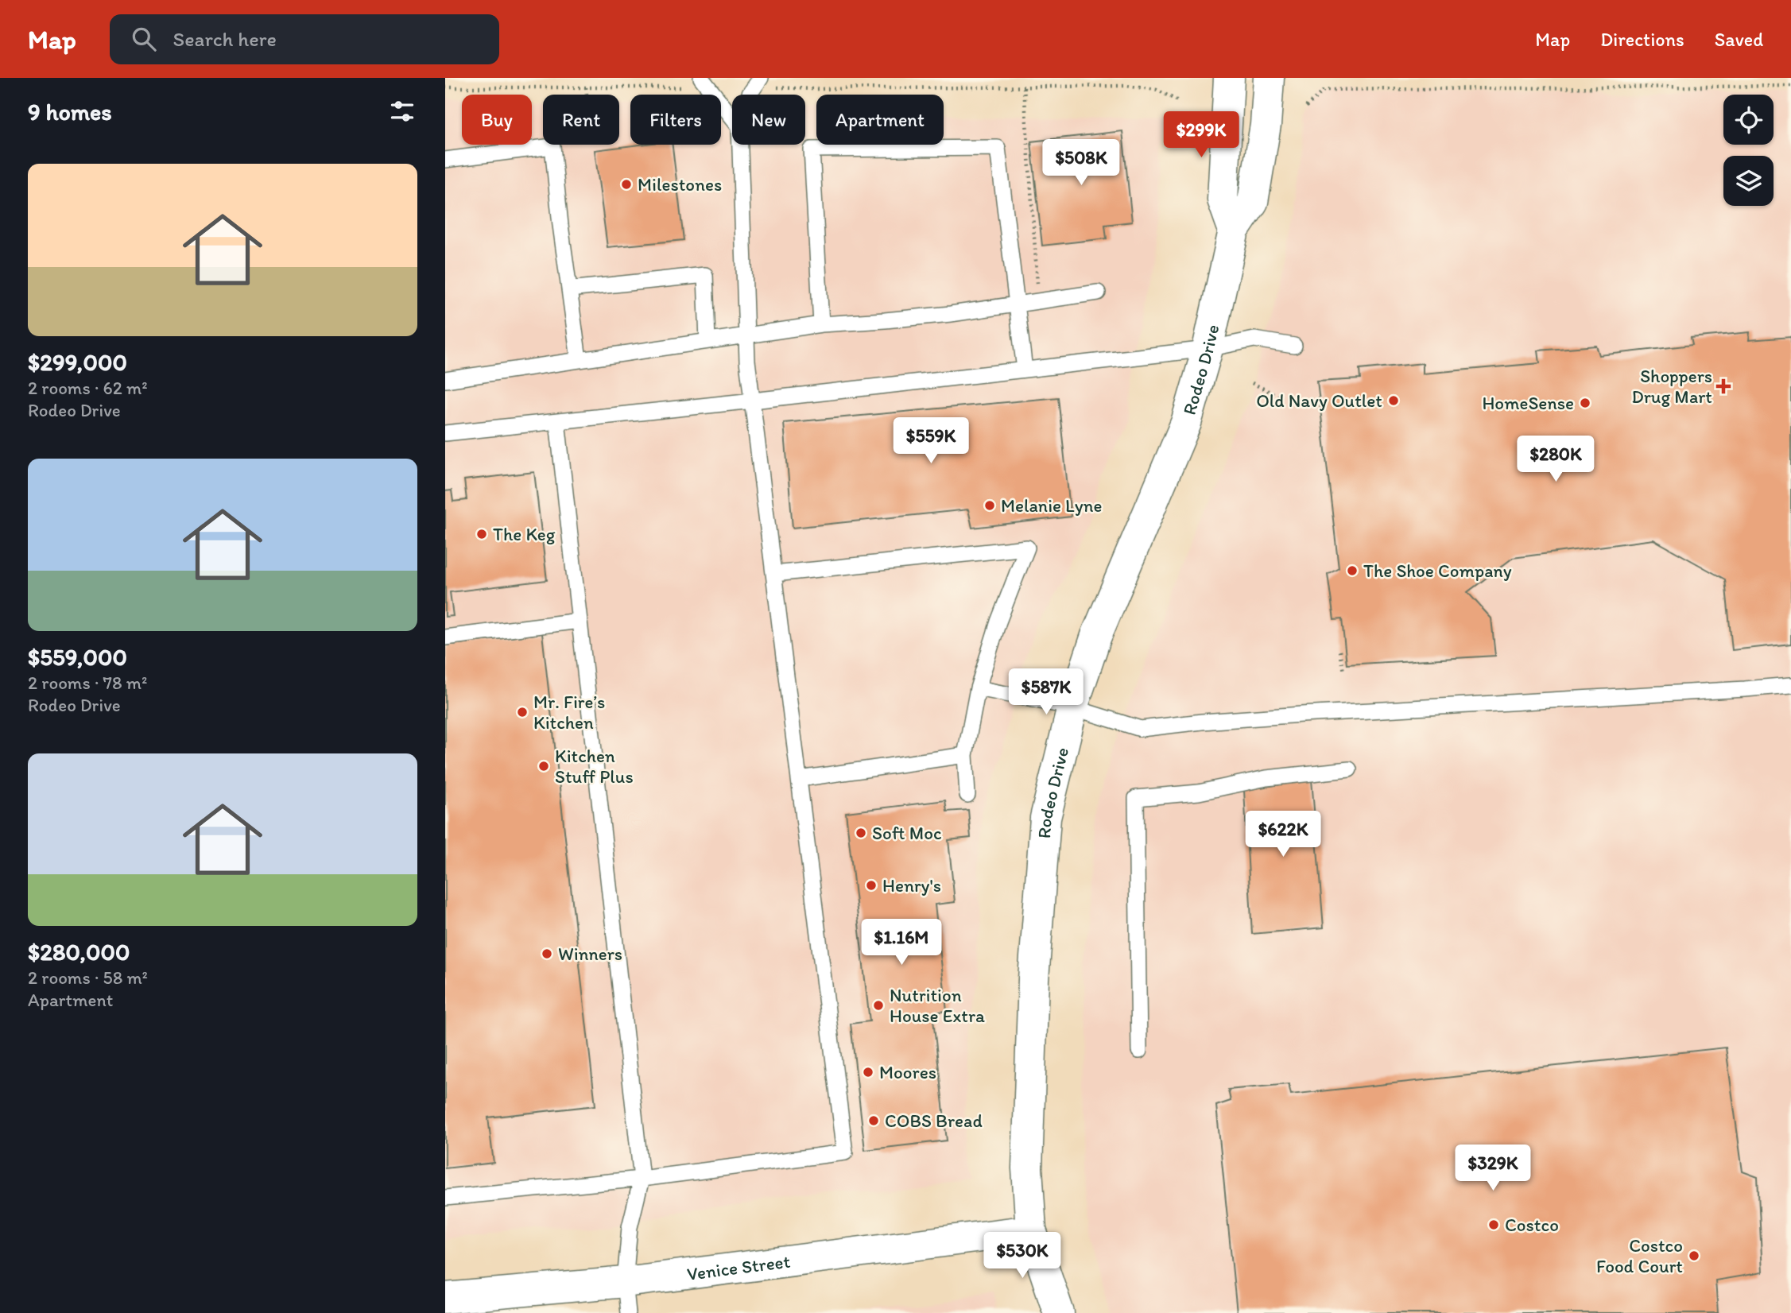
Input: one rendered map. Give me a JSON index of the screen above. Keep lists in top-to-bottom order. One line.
{"streets":{"street":["Rodeo Drive","Venice Street"]},"crossings":[["Rodeo Drive","Venice Street"]],"places":{"other":["Milestones","Old Navy Outlet","HomeSense","Melanie Lyne","The Keg","The Shoe Company","Mr. Fire’s Kitchen","Kitchen Stuff Plus","Soft Moc","Henry's","Winners","Nutrition House Extra","Moores","COBS Bread","Costco","Costco Food Court"],"health":["Shoppers Drug Mart"]},"page":{"header":"Map","search":"Search here","nav":["Map","Directions","Saved"],"heading":"9 homes","chip":["Buy","Rent","Filters","New","Apartment"],"price":["$299K","$508K","$559K","$280K","$587K","$622K","$1.16M","$329K","$530K"],"list":[{"name":"$299,000","note":"2 rooms · 62 m² · Rodeo Drive"},{"name":"$559,000","note":"2 rooms · 78 m² · Rodeo Drive"},{"name":"$280,000","note":"2 rooms · 58 m² · Apartment"}]}}
